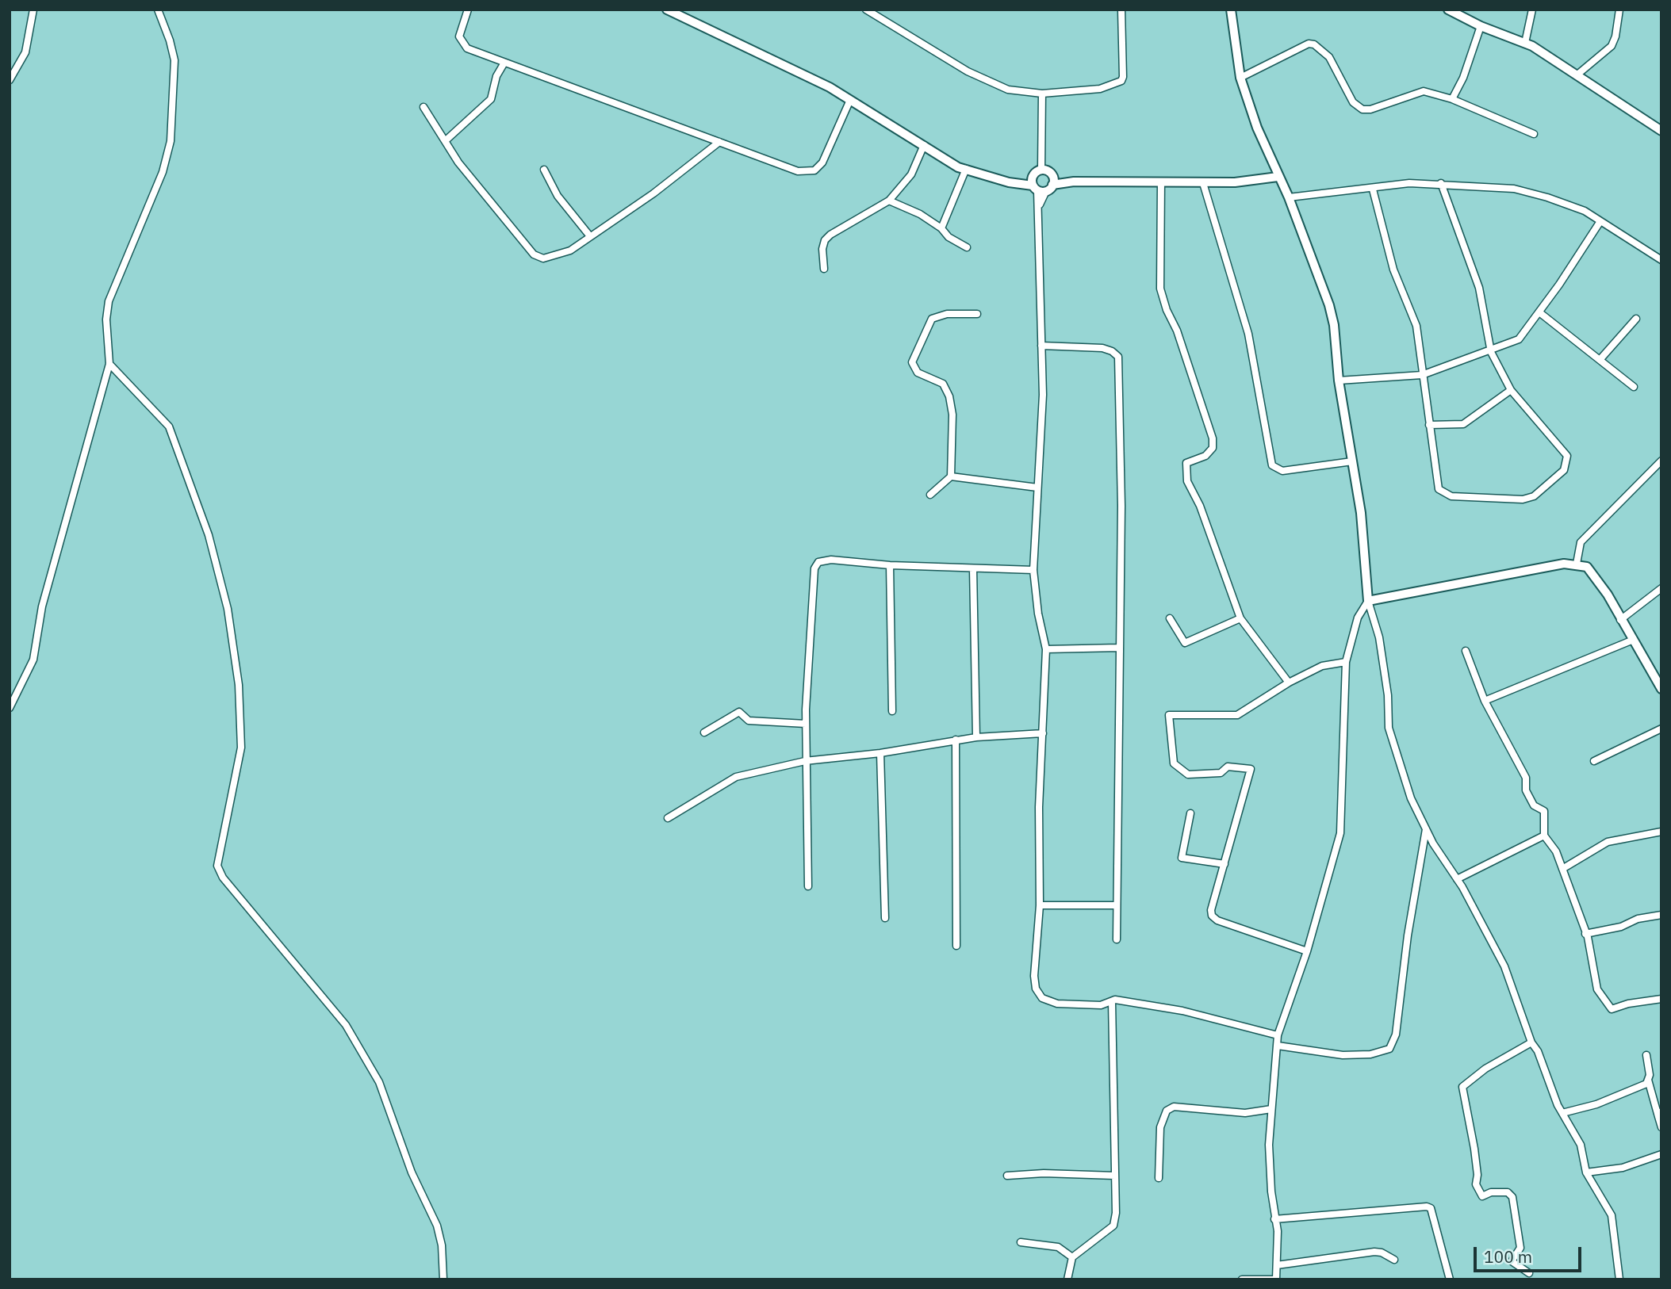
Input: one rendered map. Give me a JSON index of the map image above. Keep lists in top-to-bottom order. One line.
{"scale_bar":"100 m"}
